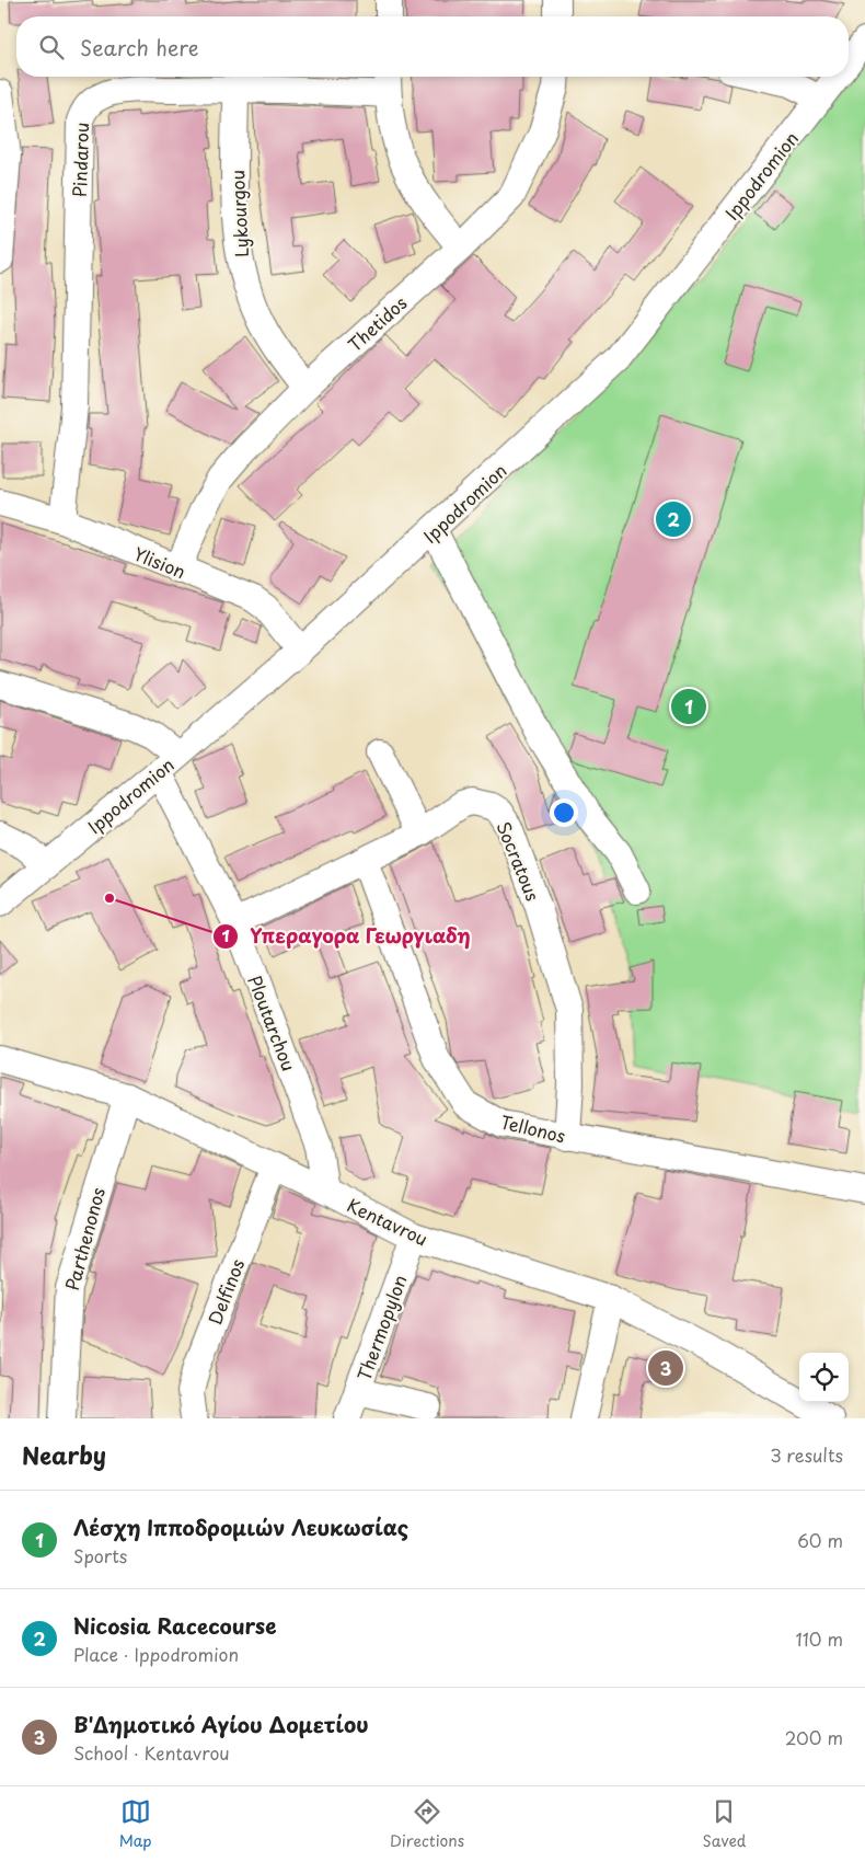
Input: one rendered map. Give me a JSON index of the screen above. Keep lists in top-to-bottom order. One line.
{"streets":{"street":["Pindarou","Ippodromion","Lykourgou","Thetidos","Ylision","Socratous","Ploutarchou","Tellonos","Kentavrou","Parthenonos","Delfinos","Thermopylon"]},"crossings":[["Pindarou","Lykourgou"],["Pindarou","Ylision"],["Ippodromion","Ylision"],["Ippodromion","Ploutarchou"],["Lykourgou","Thetidos"],["Thetidos","Ylision"],["Socratous","Ploutarchou"],["Socratous","Tellonos"],["Ploutarchou","Kentavrou"],["Kentavrou","Parthenonos"],["Kentavrou","Delfinos"],["Kentavrou","Thermopylon"]],"places":["Υπεραγορα Γεωργιαδη"],"page":{"search":"Search here","pins":["2","1","3"],"heading":["Nearby","3 results"],"list":[{"mark":"1","name":"Λέσχη Ιπποδρομιών Λευκωσίας","note":"Sports","value":"60 m"},{"mark":"2","name":"Nicosia Racecourse","note":"Place · Ippodromion","value":"110 m"},{"mark":"3","name":"Β'Δημοτικό Αγίου Δομετίου","note":"School · Kentavrou","value":"200 m"}],"nav":["Map","Directions","Saved"]}}
